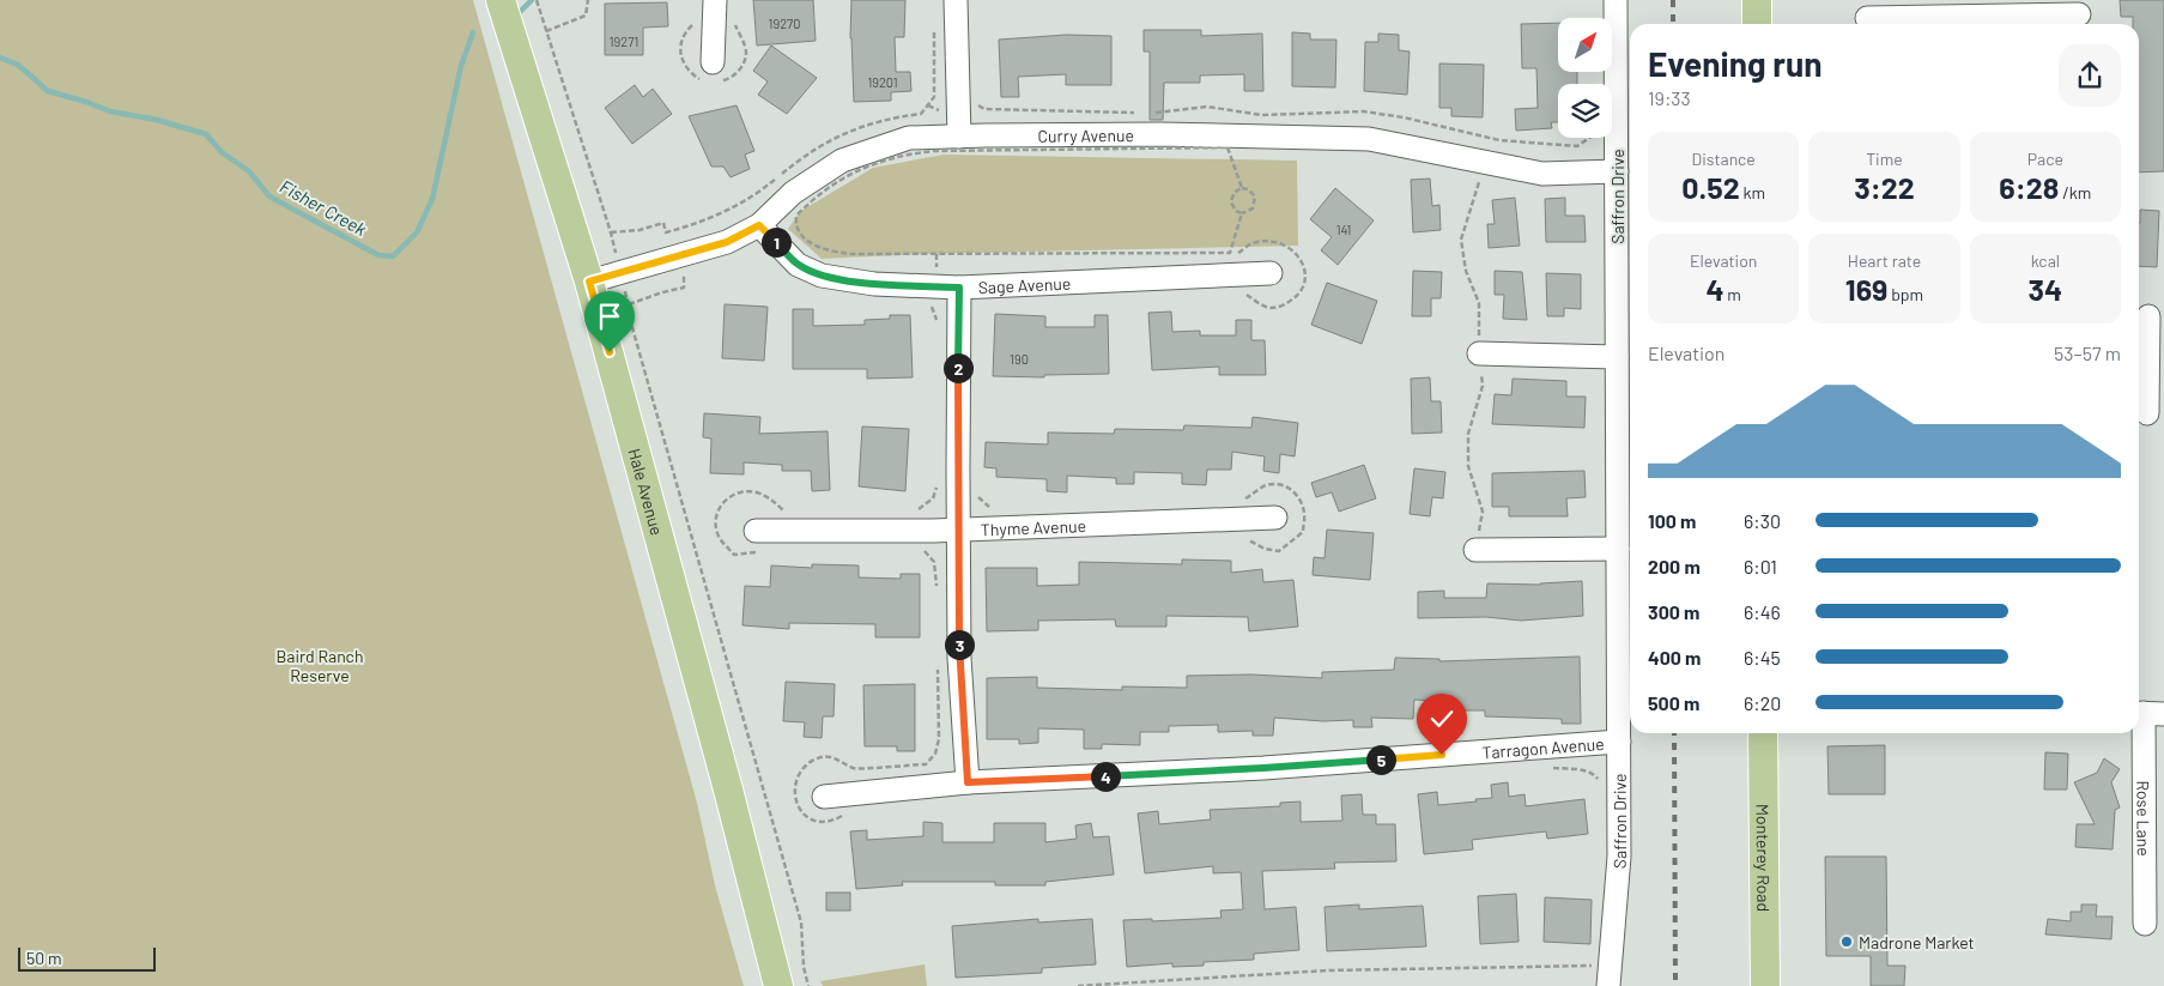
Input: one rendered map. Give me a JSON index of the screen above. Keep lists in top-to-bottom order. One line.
{"streets":{"main road":["Hale Avenue","Monterey Road"],"street":["Curry Avenue","Saffron Drive","Sage Avenue","Thyme Avenue","Tarragon Avenue","Rose Lane"]},"crossings":[["Curry Avenue","Saffron Drive"],["Curry Avenue","Sage Avenue"],["Curry Avenue","Hale Avenue"],["Saffron Drive","Tarragon Avenue"]],"water":["Fisher Creek"],"parks":["Baird Ranch Reserve"],"places":["Madrone Market"],"house_numbers":["19270","19271","19201","141","190"],"scale_bar":"50 m","north":"top right","page":{"heading":["Evening run","19:33"],"stats":[["Distance","0.52 km"],["Time","3:22"],["Pace","6:28 /km"],["Elevation","4 m"],["Heart rate","169 bpm"],["kcal","34"]],"pins":["1","2","3","5","4"],"chart":["Elevation","53–57 m"],"list":[{"name":"100 m","note":"6:30"},{"name":"200 m","note":"6:01"},{"name":"300 m","note":"6:46"},{"name":"400 m","note":"6:45"},{"name":"500 m","note":"6:20"}],"scale":"50 m"}}
